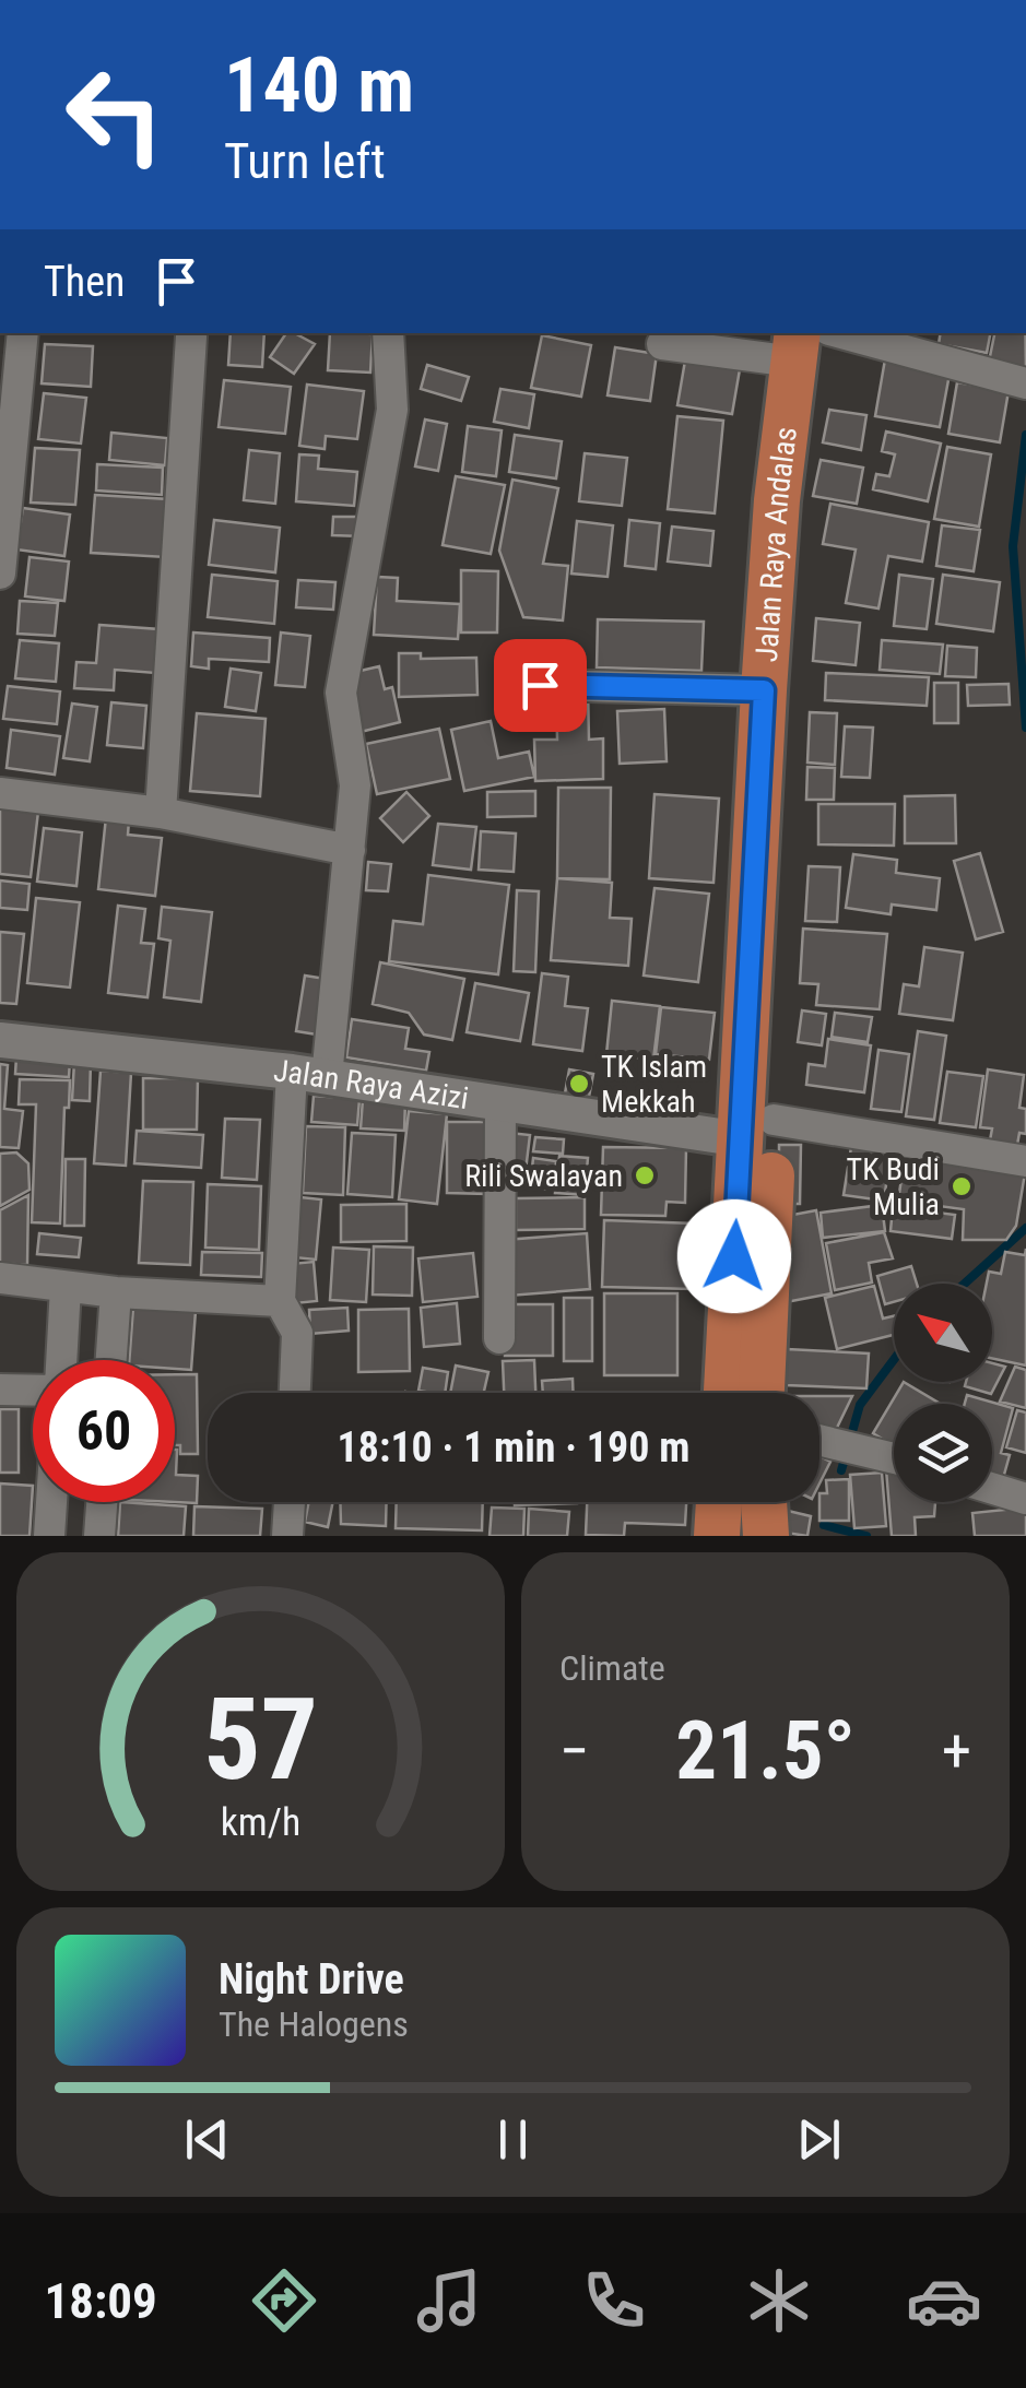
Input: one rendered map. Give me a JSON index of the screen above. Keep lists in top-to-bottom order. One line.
{"streets":{"main road":["Jalan Raya Andalas"],"street":["Jalan Raya Azizi"]},"crossings":[["Jalan Raya Andalas","Jalan Raya Azizi"]],"places":["TK Islam Mekkah","Rili Swalayan","TK Budi Mulia"],"north":"top left","page":{"turn":["140 m","Turn left"],"then":"Then","limit":"60","trip":"18:10 · 1 min · 190 m","tile":"Climate","heat":["−","21.5°","+"],"song":["Night Drive","The Halogens"],"tabs":"18:09","gauge":["57","km/h"]}}
